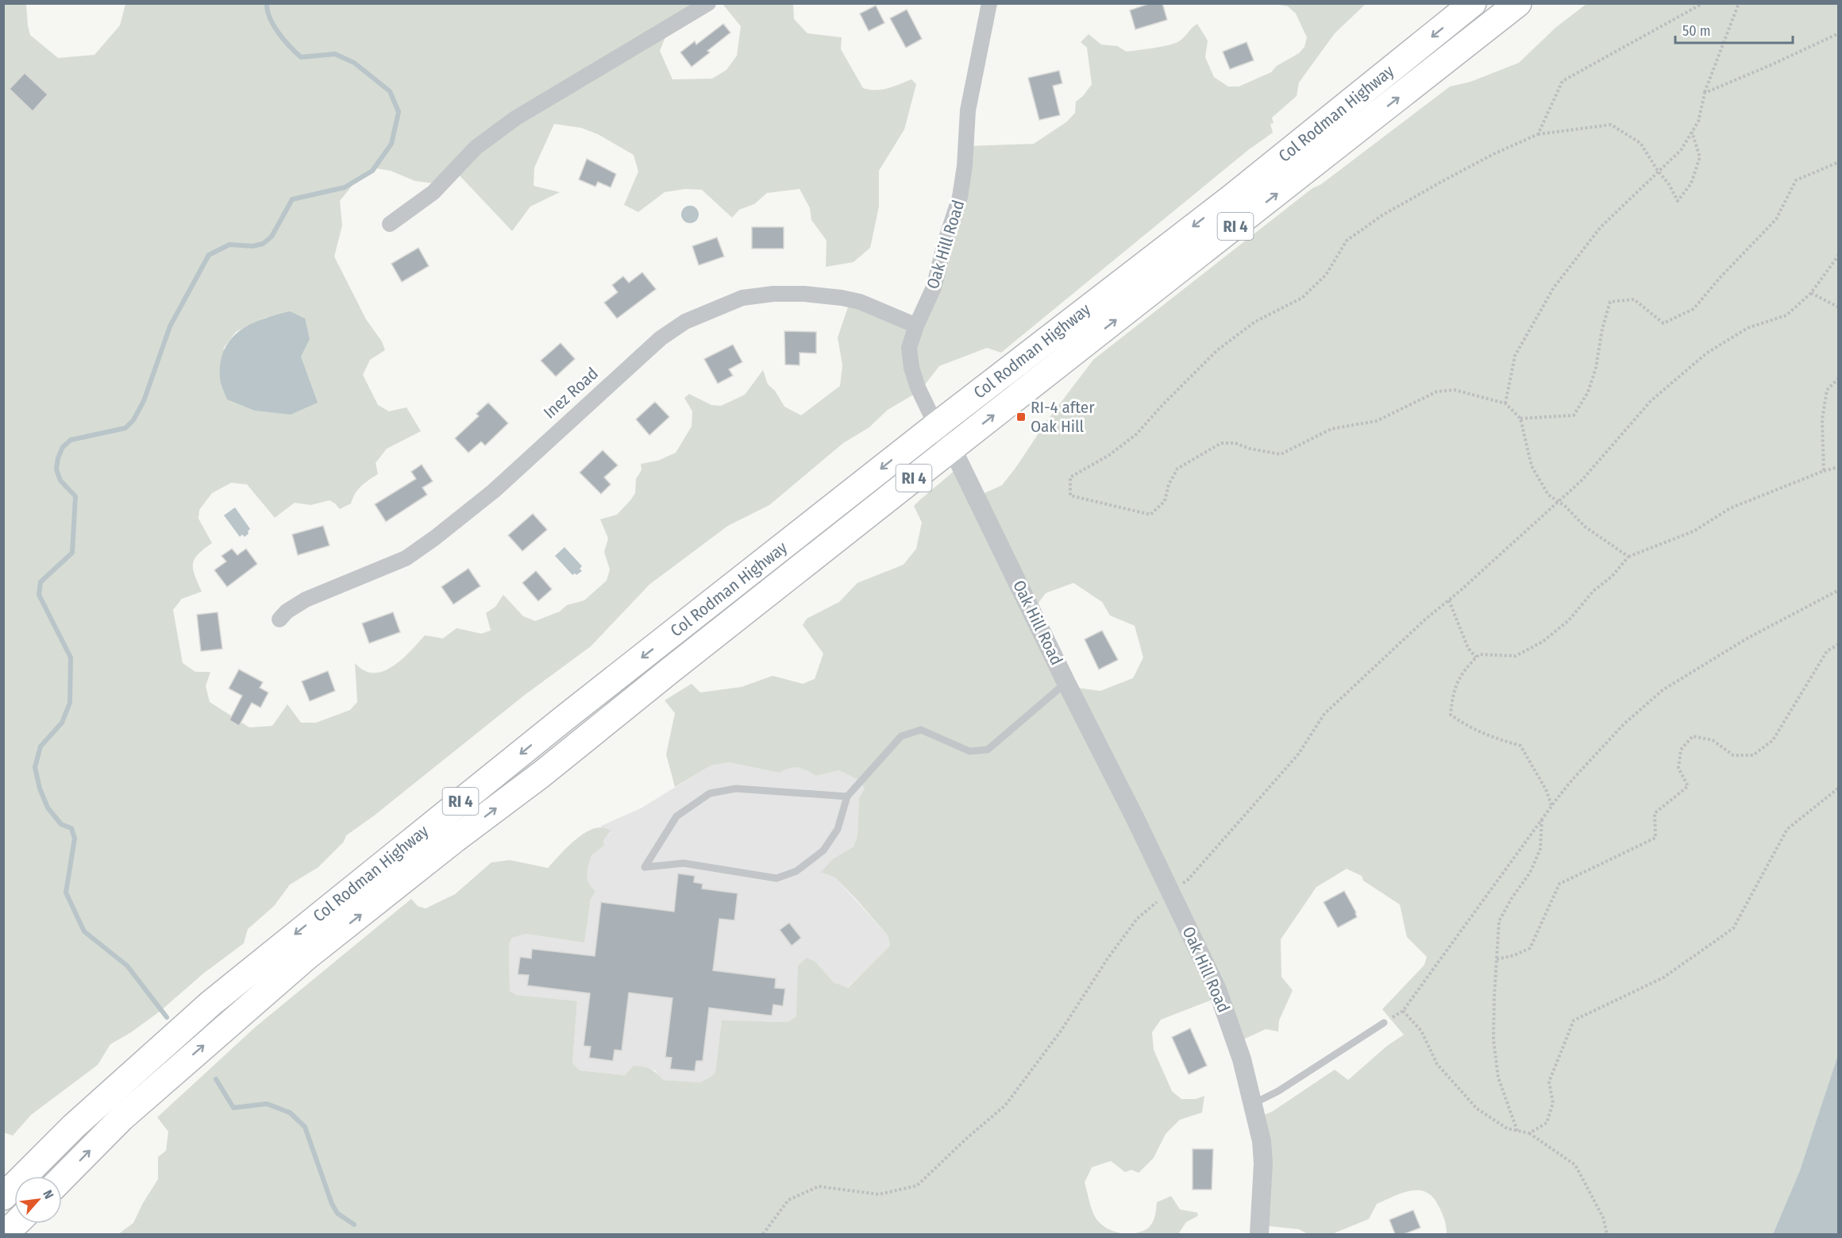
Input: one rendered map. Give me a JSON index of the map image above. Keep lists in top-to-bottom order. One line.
{"streets":{"highway":["Col Rodman Highway","RI 4"],"street":["Oak Hill Road","Inez Road"]},"crossings":[["Col Rodman Highway","Oak Hill Road"],["Oak Hill Road","Inez Road"]],"places":{"transit":["RI-4 after Oak Hill"]},"scale_bar":"50 m","north":"top right"}
